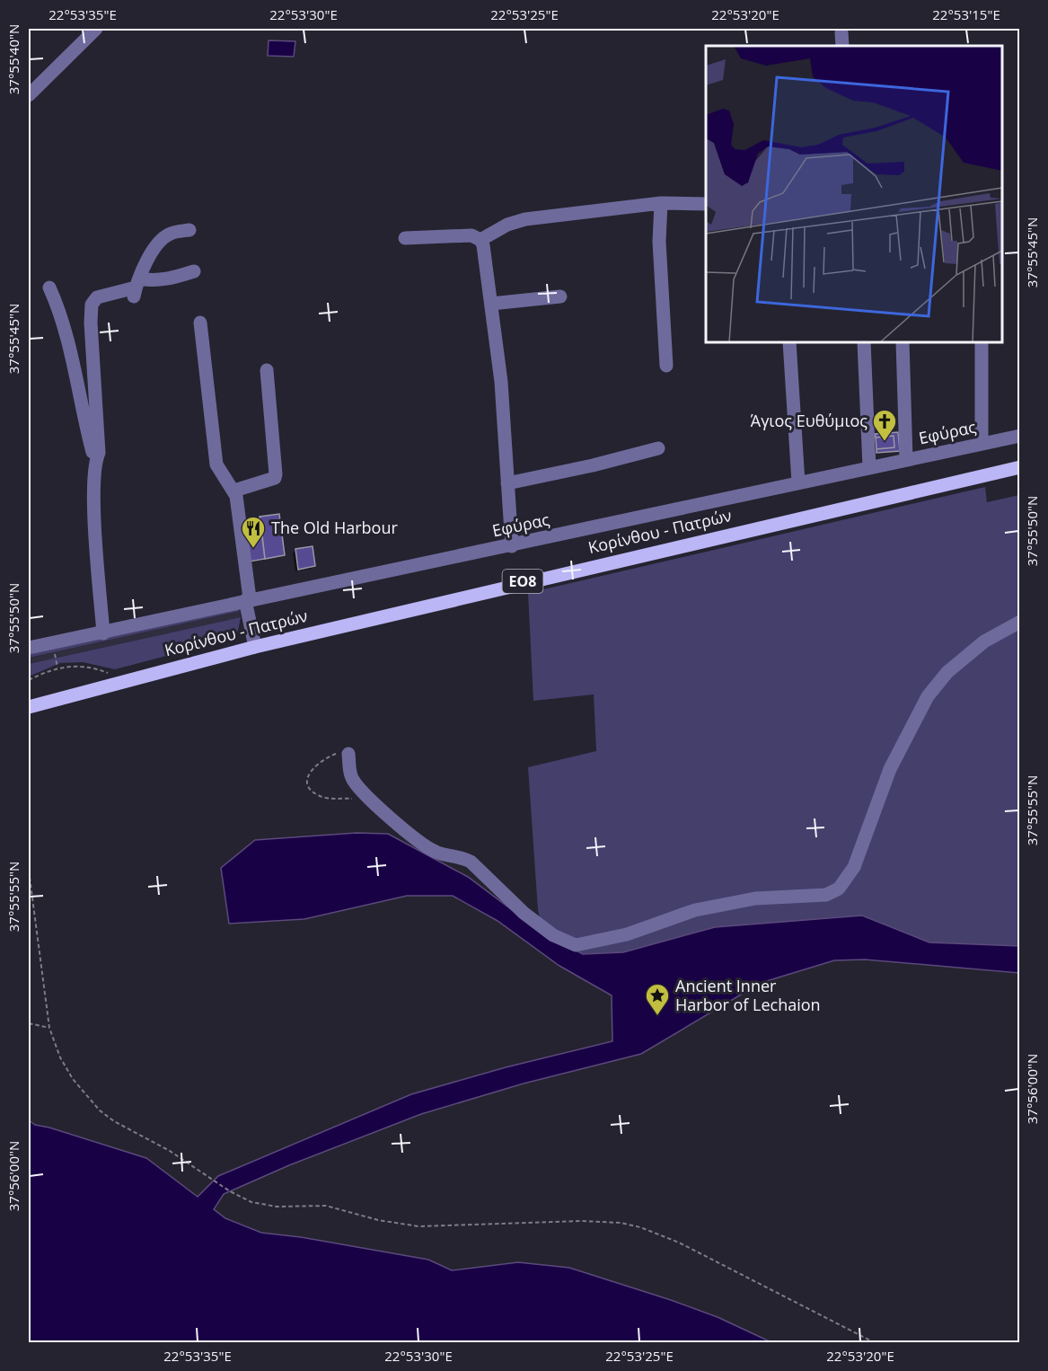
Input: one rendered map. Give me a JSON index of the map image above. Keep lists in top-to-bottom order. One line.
{"streets":{"main road":["Κορίνθου - Πατρών","ΕΟ8"],"street":["Εφύρας"]},"places":{"church":["Άγιος Ευθύμιος"],"restaurant":["The Old Harbour"],"place":["Ancient Inner Harbor of Lechaion"]},"coordinates":["22°53'35\"E","22°53'30\"E","22°53'25\"E","22°53'20\"E","22°53'15\"E","37°55'40\"N","37°55'45\"N","37°55'50\"N","37°55'55\"N","37°56'00\"N"]}
